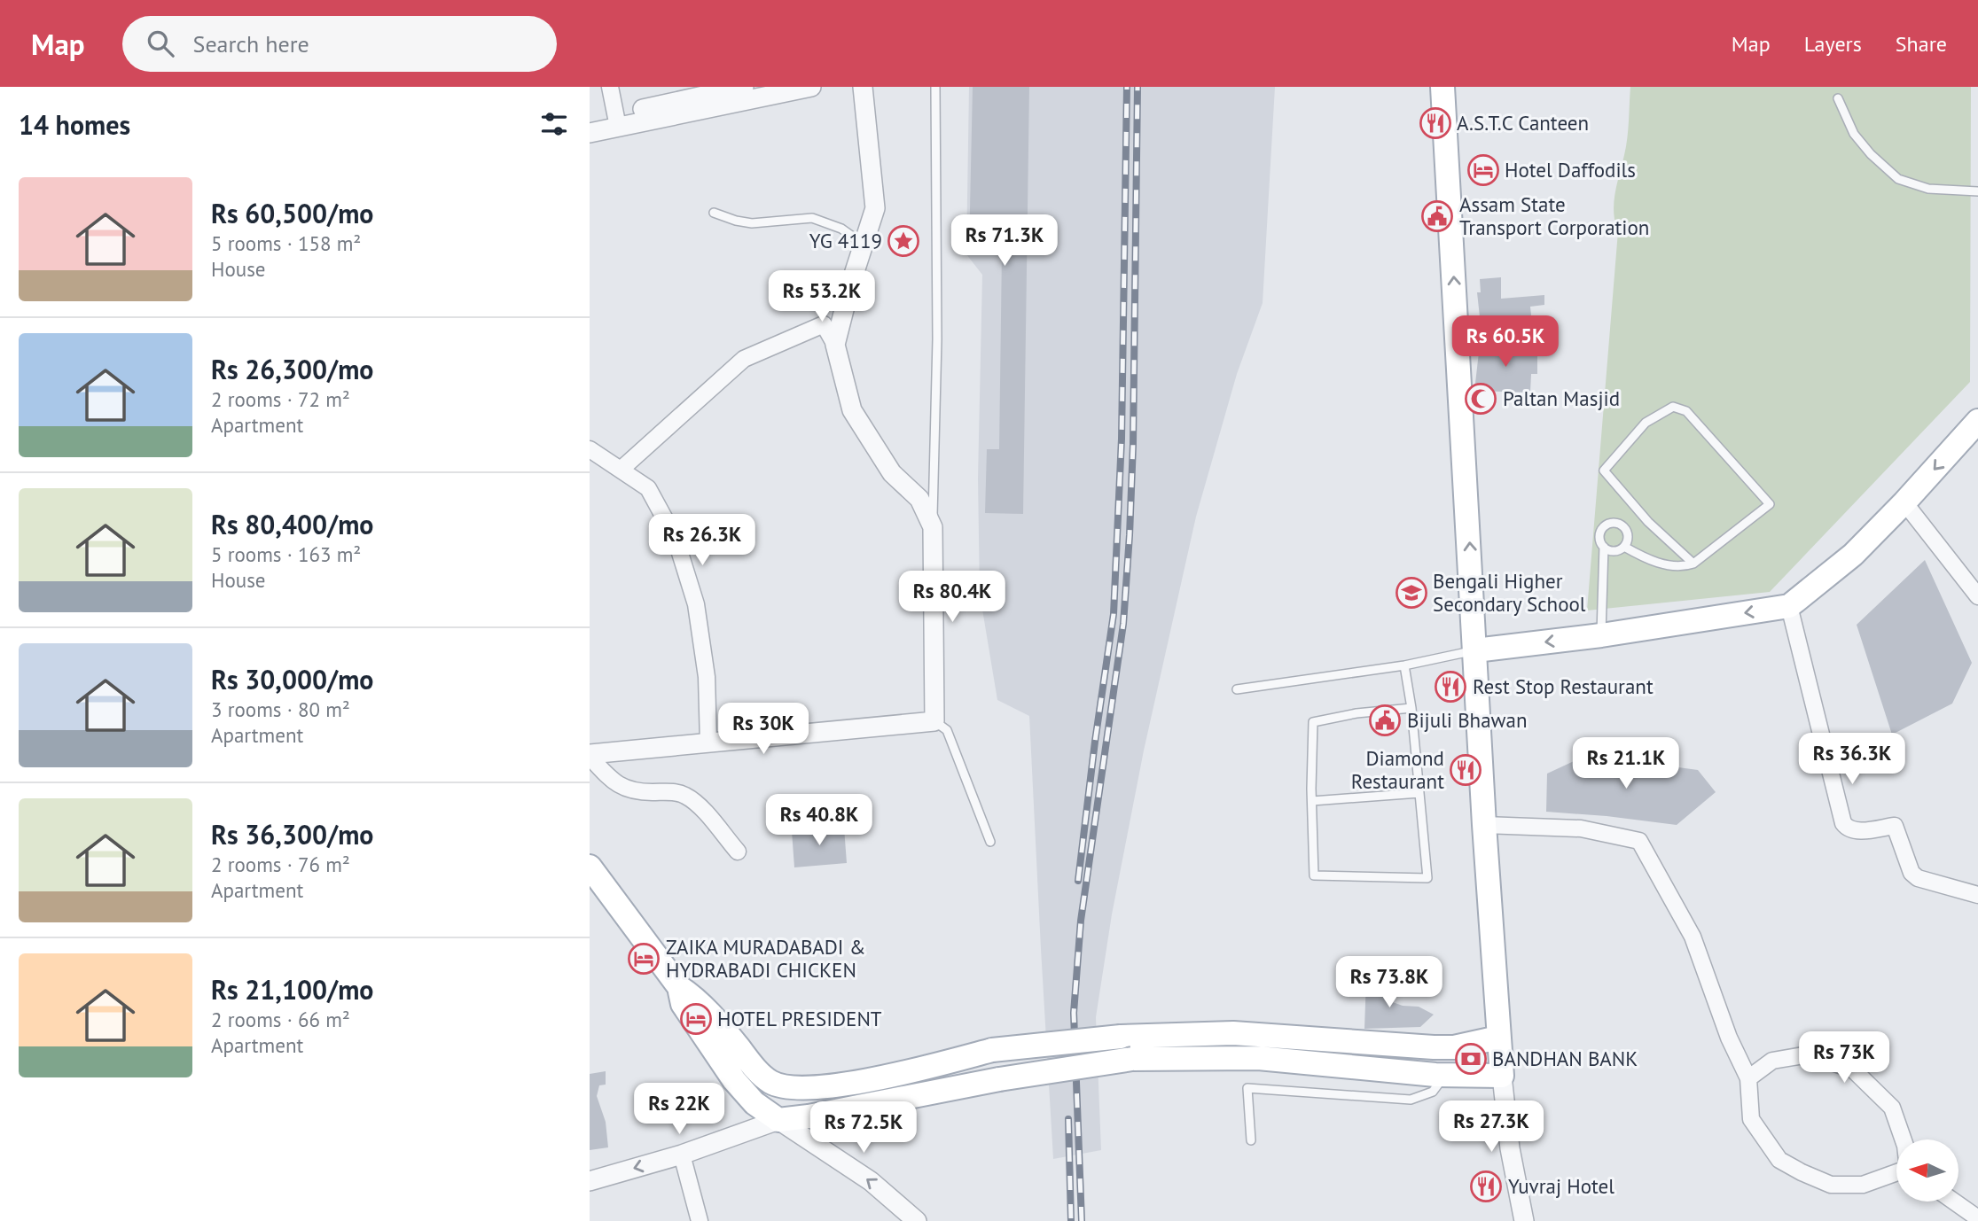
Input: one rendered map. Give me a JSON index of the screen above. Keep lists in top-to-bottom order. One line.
{"places":{"restaurant":["A.S.T.C Canteen","Rest Stop Restaurant","Diamond Restaurant","Yuvraj Hotel"],"hotel":["Hotel Daffodils","ZAIKA MURADABADI & HYDRABADI CHICKEN","HOTEL PRESIDENT"],"public building":["Assam State Transport Corporation","Bijuli Bhawan"],"place":["YG 4119"],"mosque":["Paltan Masjid"],"school or university":["Bengali Higher Secondary School"],"bank":["BANDHAN BANK"]},"north":"left","page":{"header":"Map","search":"Search here","nav":["Map","Layers","Share"],"heading":"14 homes","list":[{"name":"Rs 60,500/mo","note":"5 rooms · 158 m² · House"},{"name":"Rs 26,300/mo","note":"2 rooms · 72 m² · Apartment"},{"name":"Rs 80,400/mo","note":"5 rooms · 163 m² · House"},{"name":"Rs 30,000/mo","note":"3 rooms · 80 m² · Apartment"},{"name":"Rs 36,300/mo","note":"2 rooms · 76 m² · Apartment"},{"name":"Rs 21,100/mo","note":"2 rooms · 66 m² · Apartment"}],"price":["Rs 71.3K","Rs 53.2K","Rs 60.5K","Rs 26.3K","Rs 80.4K","Rs 30K","Rs 36.3K","Rs 21.1K","Rs 40.8K","Rs 73.8K","Rs 73K","Rs 22K","Rs 27.3K","Rs 72.5K"]}}
